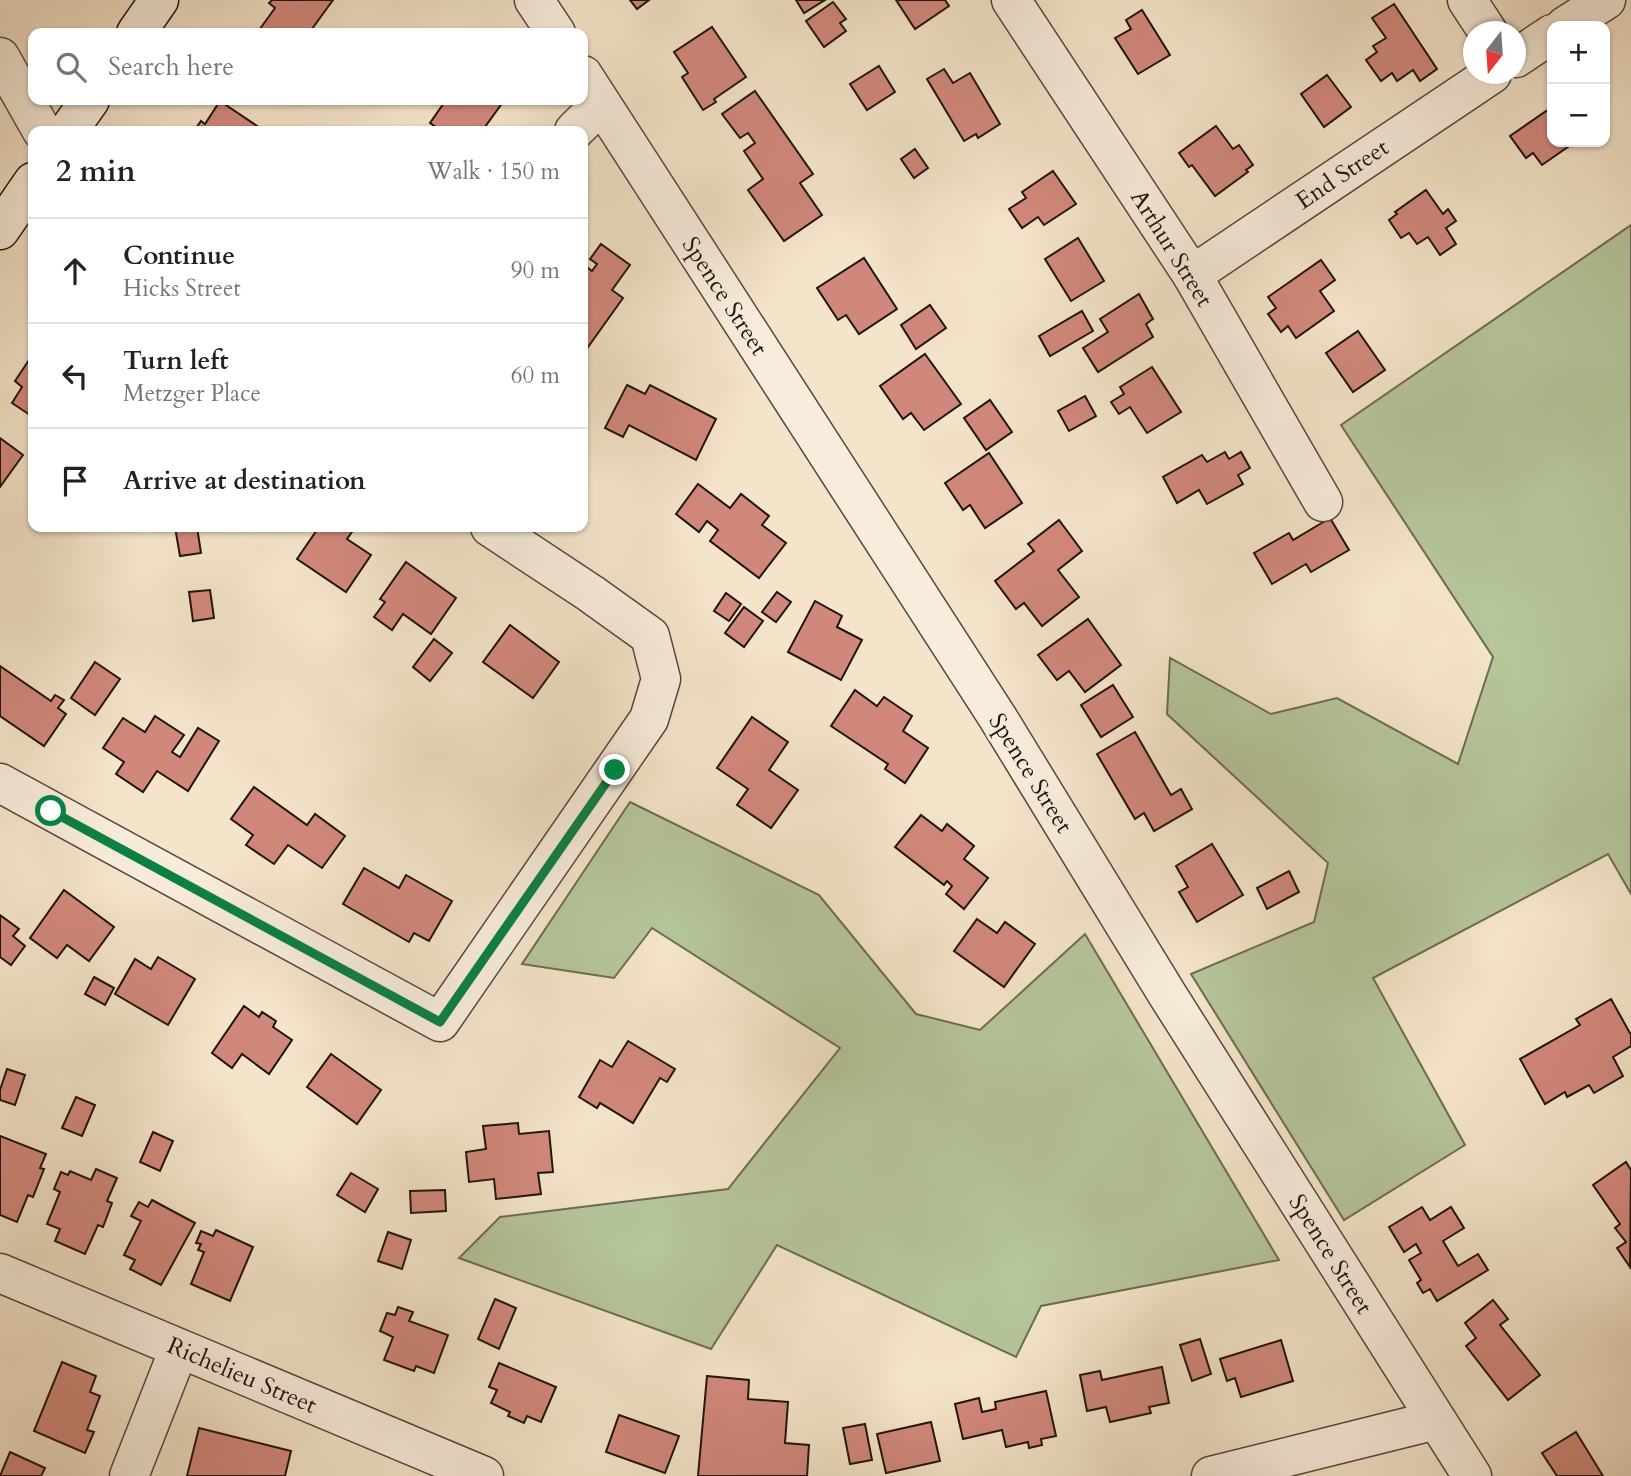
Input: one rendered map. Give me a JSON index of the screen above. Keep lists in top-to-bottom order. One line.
{"streets":{"street":["End Street","Arthur Street","Spence Street","Richelieu Street"]},"crossings":[["End Street","Arthur Street"]],"north":"bottom","page":{"map_buttons":["+","−"],"search":"Search here","heading":["2 min","Walk · 150 m"],"list":[["Continue","Hicks Street","90 m"],["Turn left","Metzger Place","60 m"],"Arrive at destination"]}}
